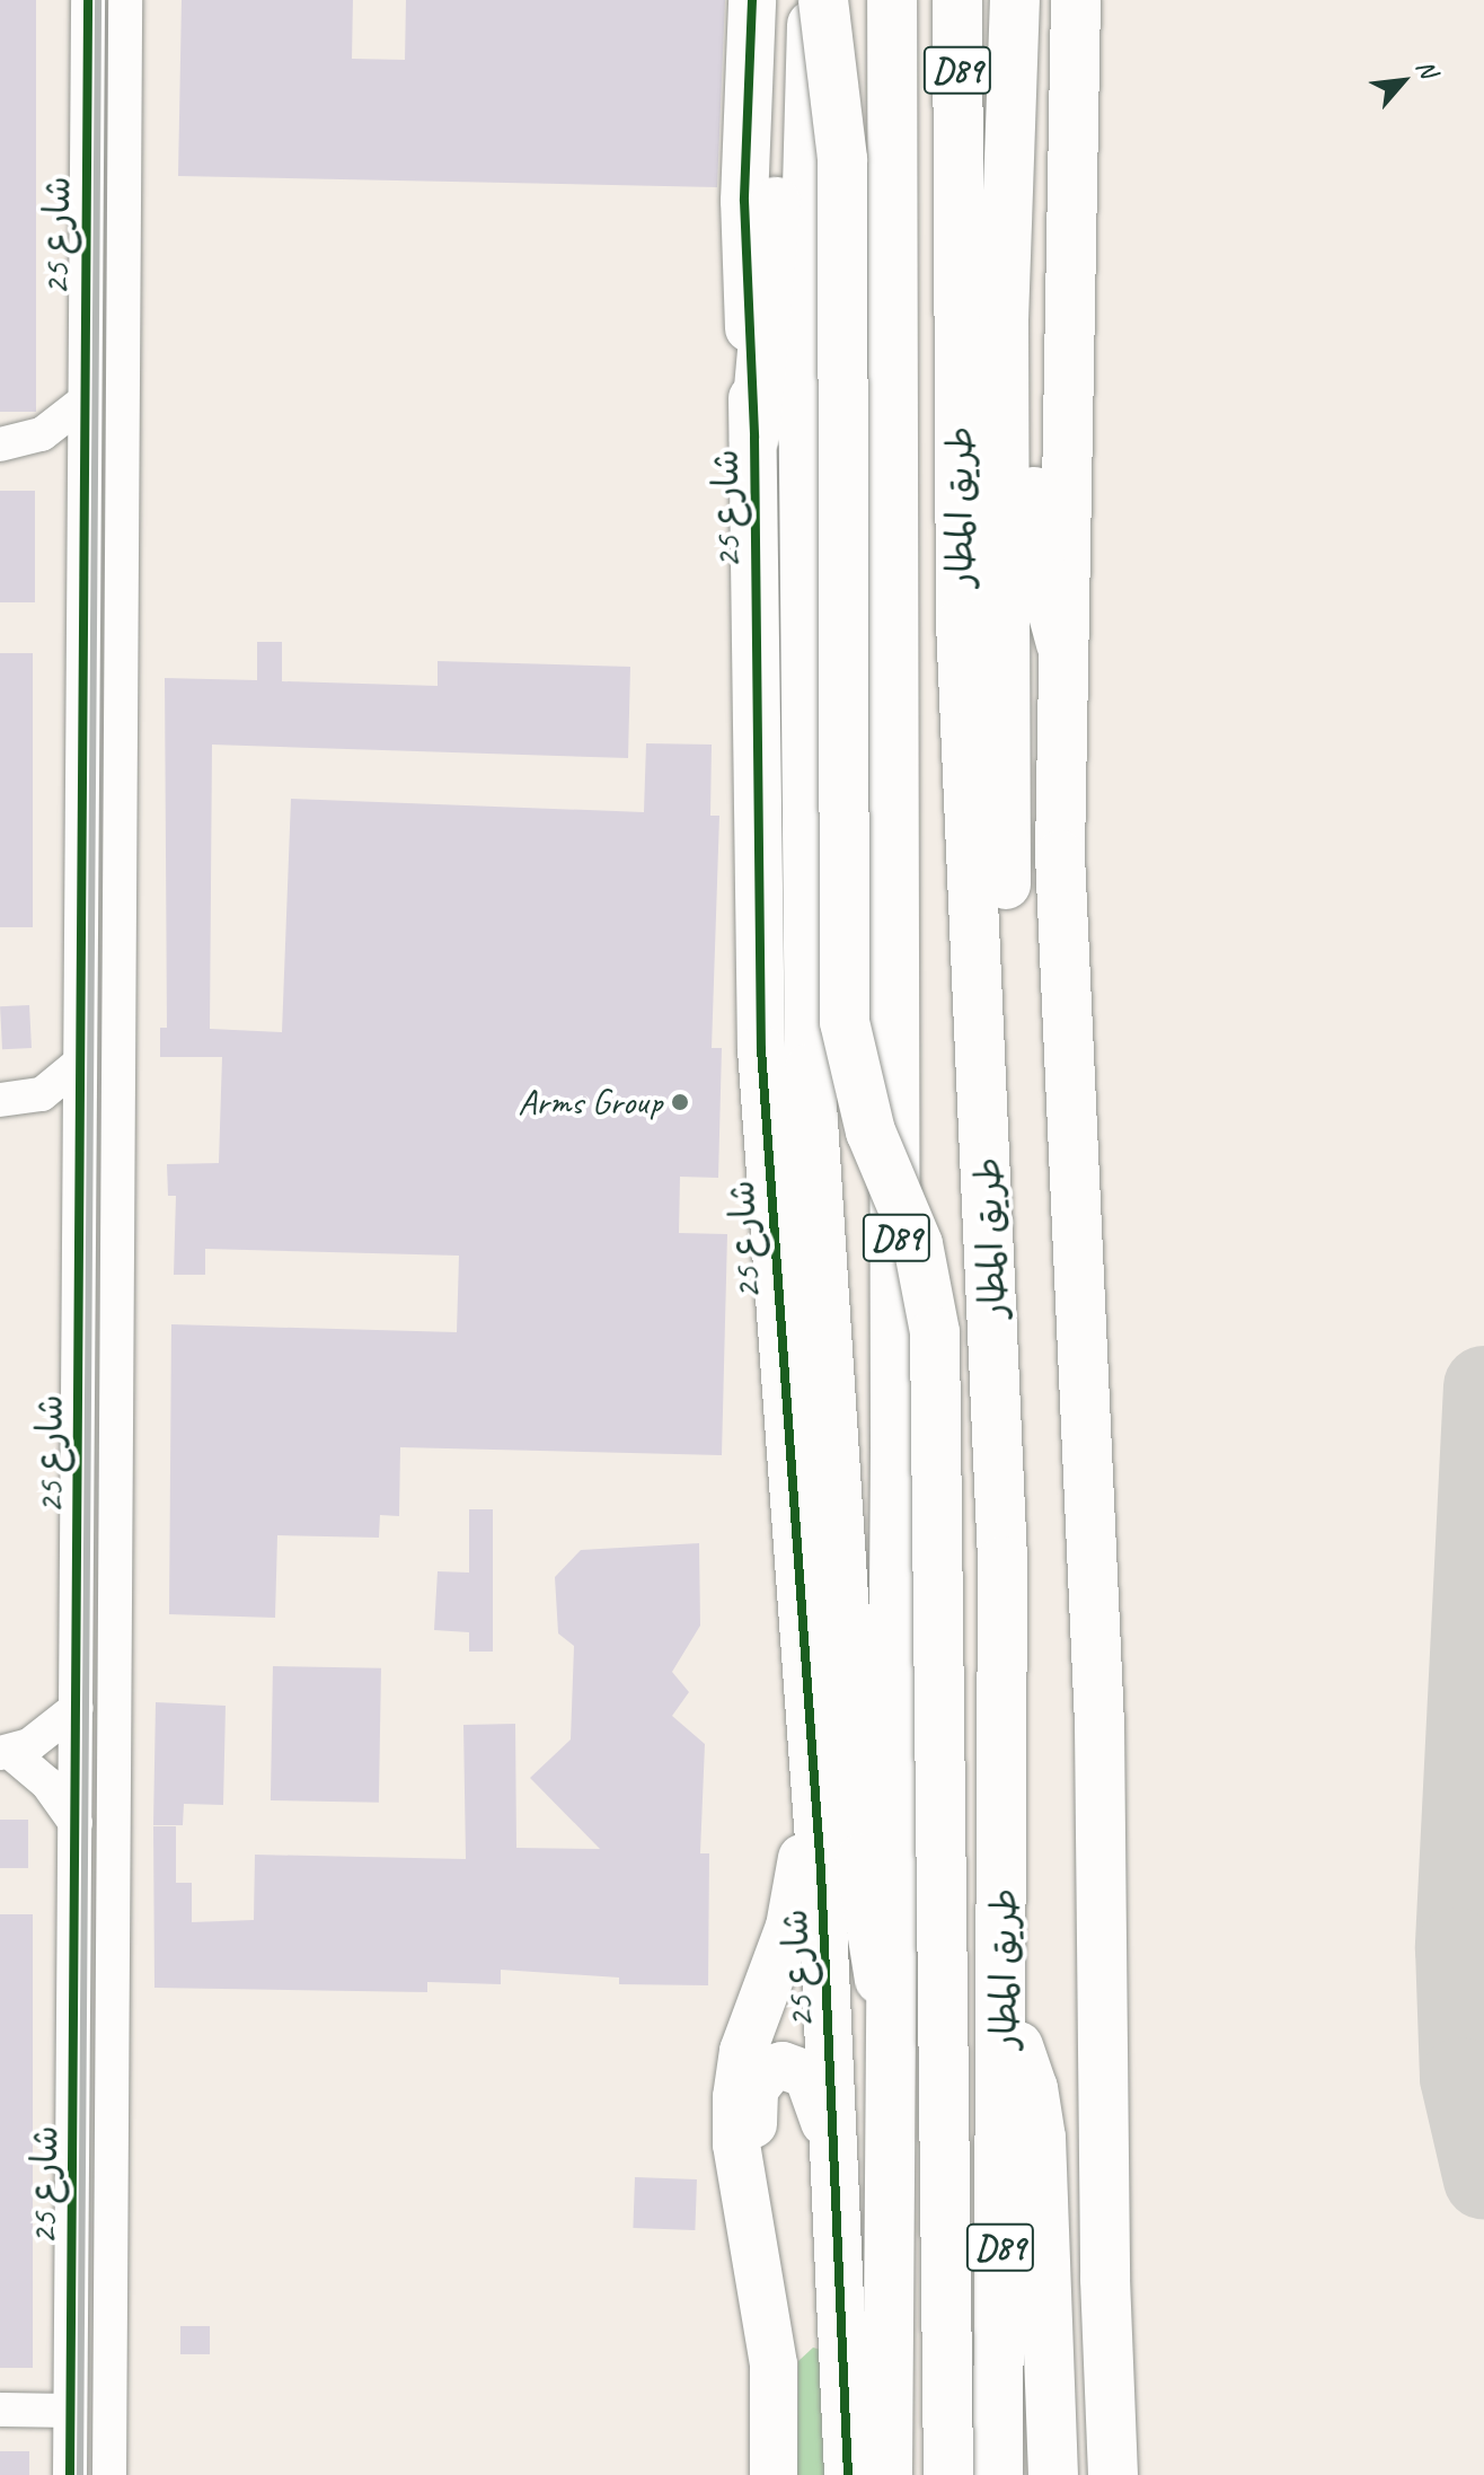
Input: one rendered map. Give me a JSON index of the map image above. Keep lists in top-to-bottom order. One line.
{"streets":{"main road":["D89","طريق المطار"],"street":["شارع 25"]},"places":["Arms Group"],"north":"top right"}
